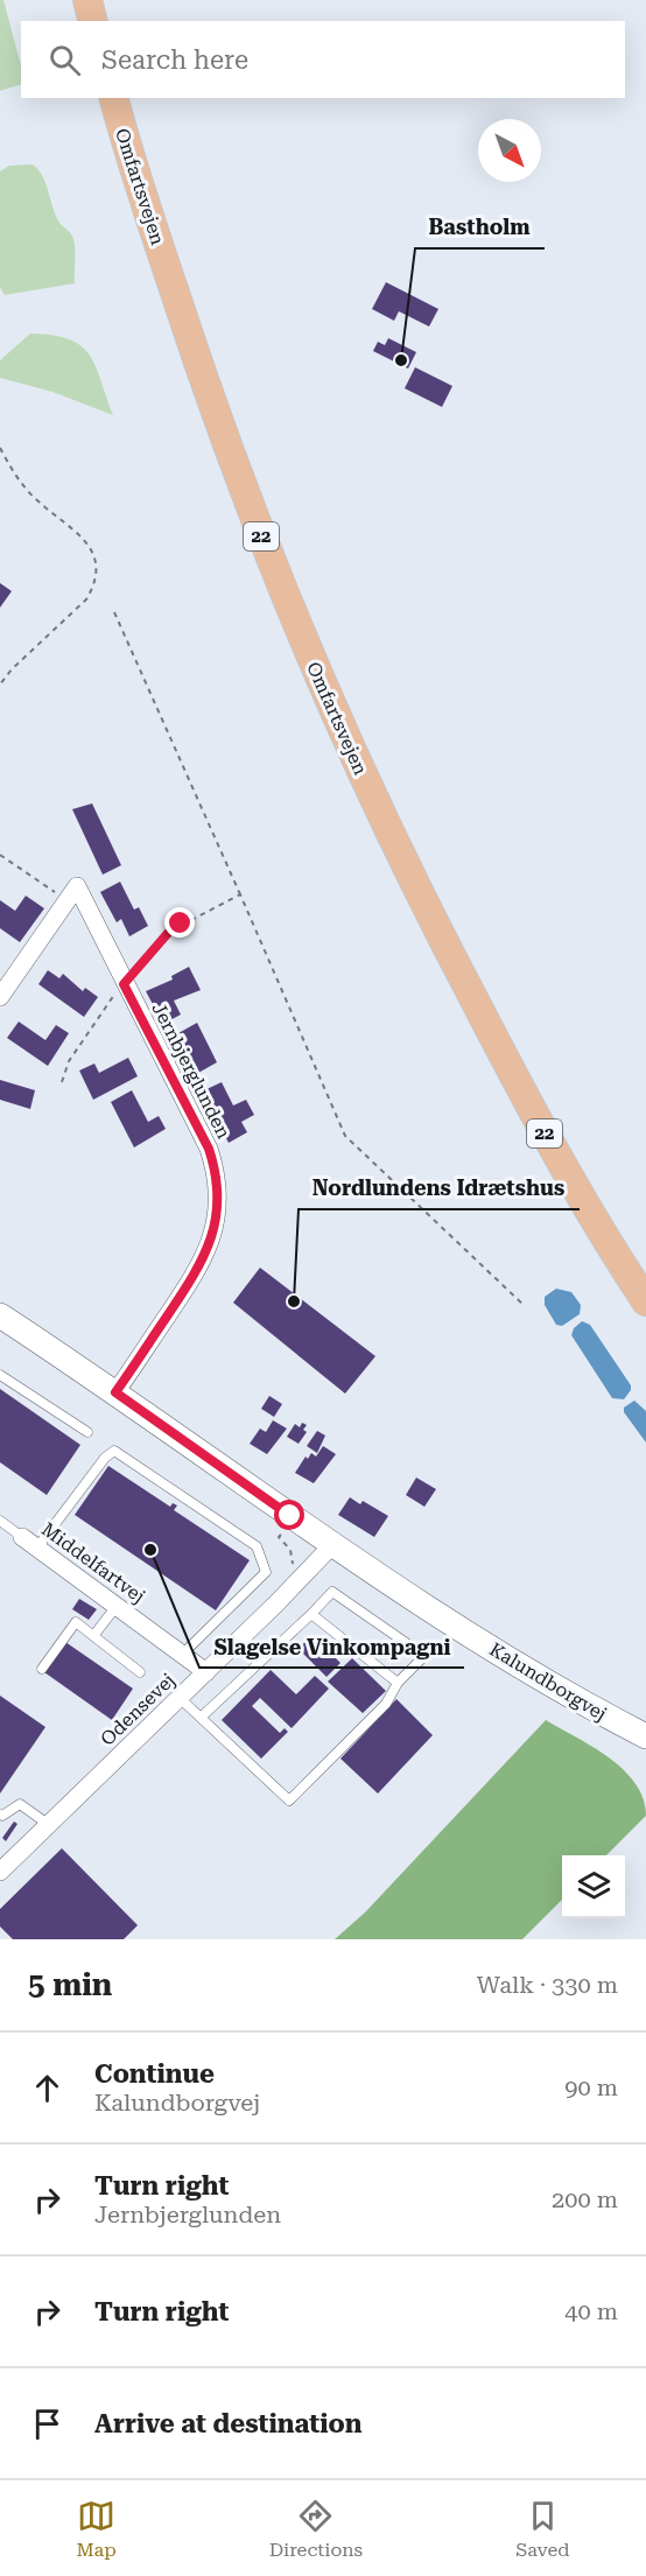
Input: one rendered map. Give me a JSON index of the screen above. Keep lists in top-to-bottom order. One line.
{"streets":{"main road":["Omfartsvejen","22"],"street":["Jernbjerglunden","Middelfartvej","Kalundborgvej","Odensevej"]},"crossings":[["Jernbjerglunden","Kalundborgvej"],["Middelfartvej","Odensevej"],["Kalundborgvej","Odensevej"]],"places":["Bastholm","Nordlundens Idrætshus","Slagelse Vinkompagni"],"north":"bottom right","page":{"search":"Search here","heading":["5 min","Walk · 330 m"],"list":[["Continue","Kalundborgvej","90 m"],["Turn right","Jernbjerglunden","200 m"],["Turn right","40 m"],"Arrive at destination"],"nav":["Map","Directions","Saved"]}}
